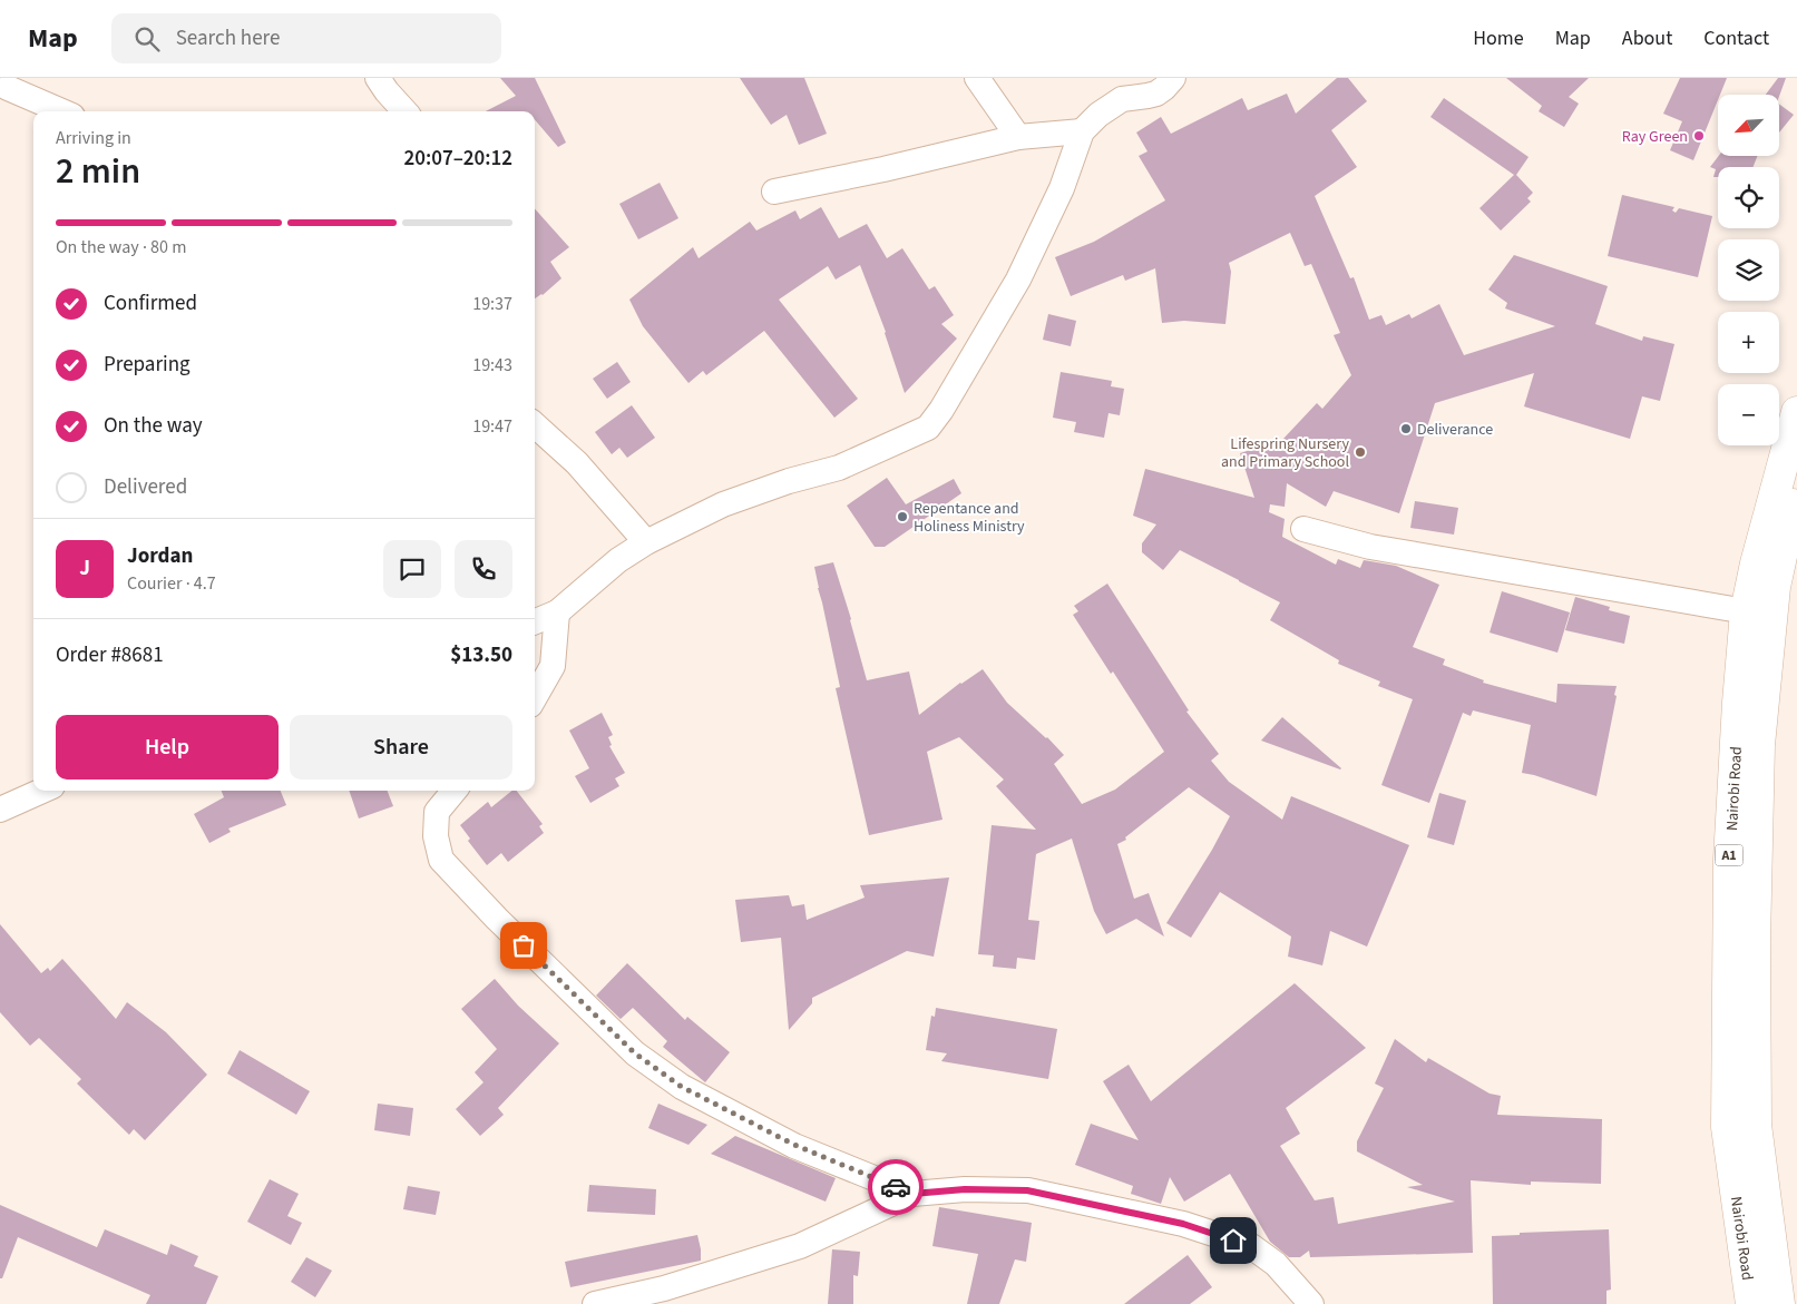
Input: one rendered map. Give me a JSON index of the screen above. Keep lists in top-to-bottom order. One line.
{"streets":{"highway":["Nairobi Road","A1"]},"places":["Ray Green","Deliverance","Lifespring Nursery and Primary School","Repentance and Holiness Ministry"],"north":"bottom left","page":{"header":"Map","search":"Search here","nav":["Home","Map","About","Contact"],"map_buttons":["+","−"],"heading":["2 min","Arriving in","20:07–20:12"],"panel":["Jordan","Courier · 4.7","Order #8681","$13.50"],"bar":"On the way · 80 m","list":[["Confirmed","19:37"],["Preparing","19:43"],["On the way","19:47"],"Delivered"],"round":"J","buttons":["Help","Share"]}}
